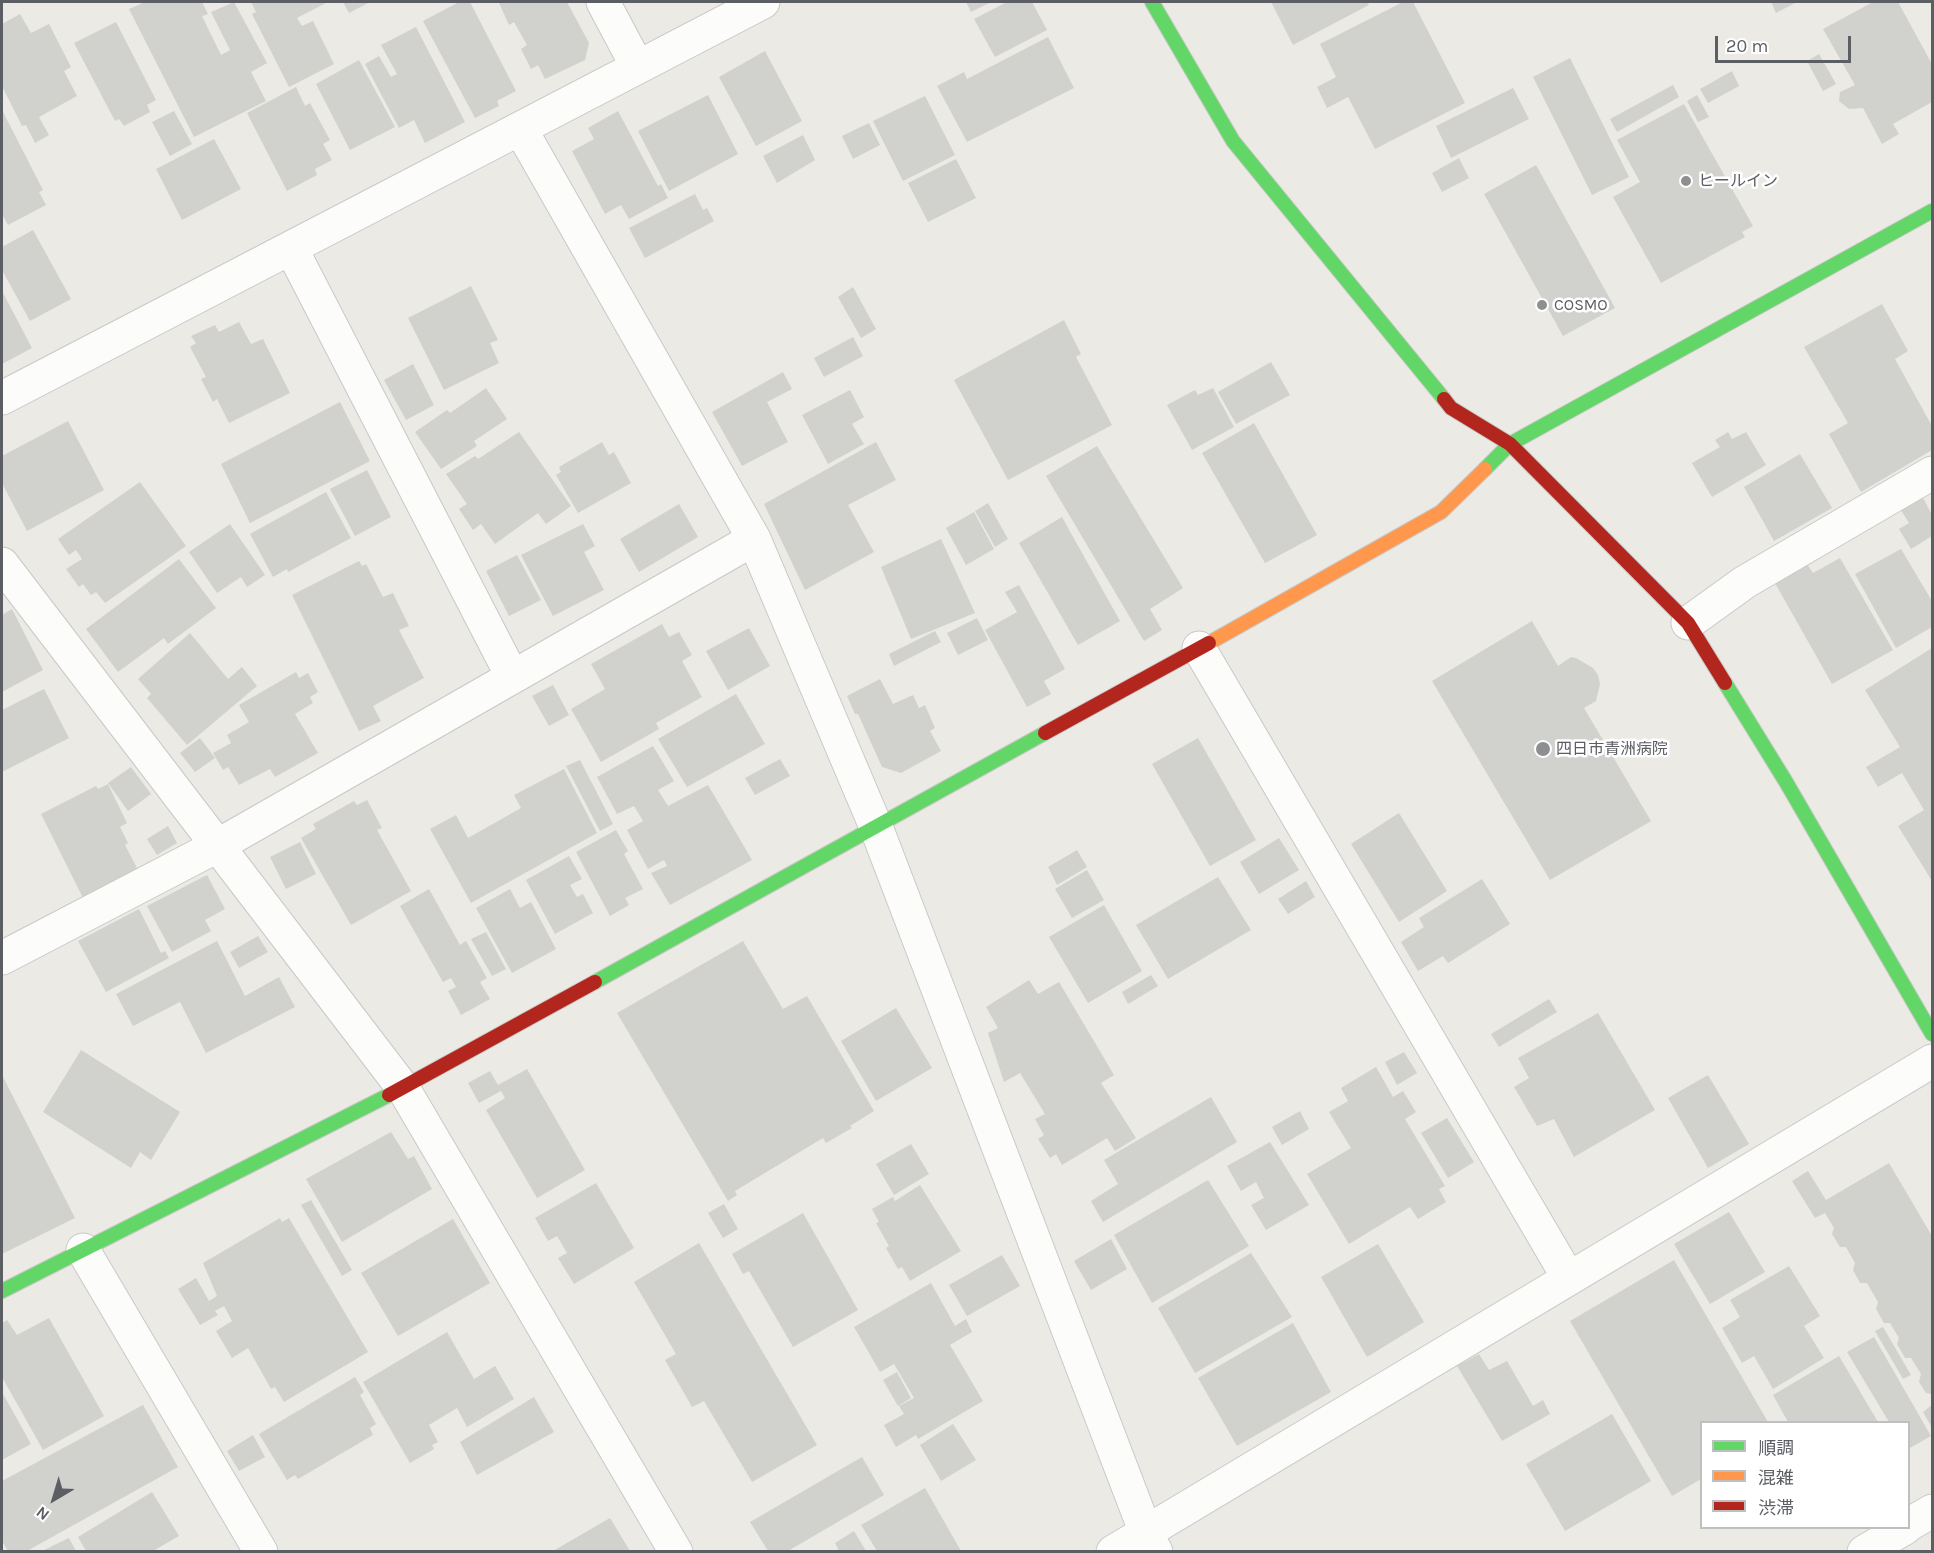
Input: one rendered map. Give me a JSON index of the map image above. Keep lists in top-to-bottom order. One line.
{"places":["ヒールイン","COSMO","四日市青洲病院"],"legend":["順調","混雑","渋滞"],"scale_bar":"20 m","north":"bottom left"}
